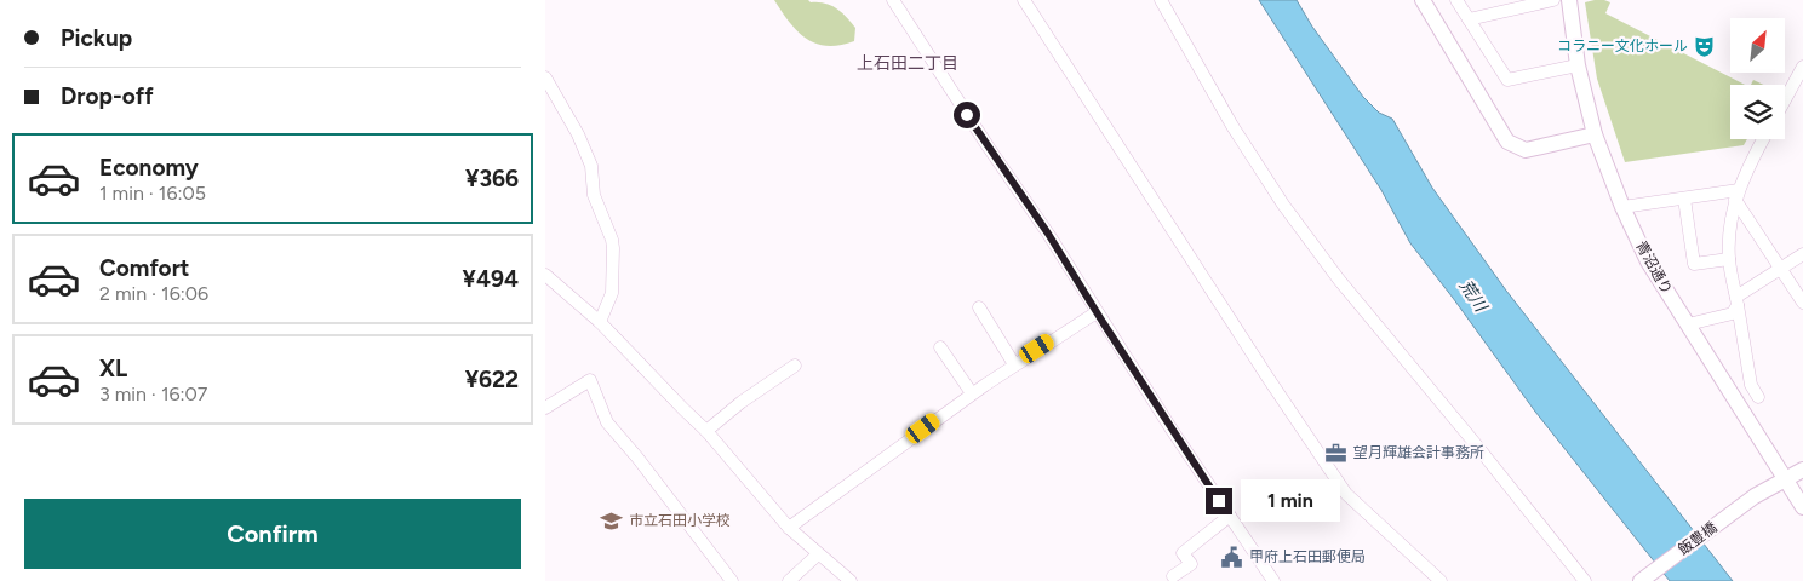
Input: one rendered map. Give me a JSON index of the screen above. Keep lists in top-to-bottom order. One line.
{"streets":{"street":["青沼通り","飯豊橋"]},"crossings":[["青沼通り","飯豊橋"]],"districts":["上石田二丁目"],"water":["荒川"],"places":{"theatre":["コラニー文化ホール"],"office":["望月輝雄会計事務所"],"school or university":["市立石田小学校"],"public building":["甲府上石田郵便局"]},"north":"top right","page":{"banner":["Pickup","Drop-off"],"list":[{"name":"Economy","note":"1 min · 16:05","value":"¥366"},{"name":"Comfort","note":"2 min · 16:06","value":"¥494"},{"name":"XL","note":"3 min · 16:07","value":"¥622"}],"bubble":"1 min","buttons":"Confirm"}}
